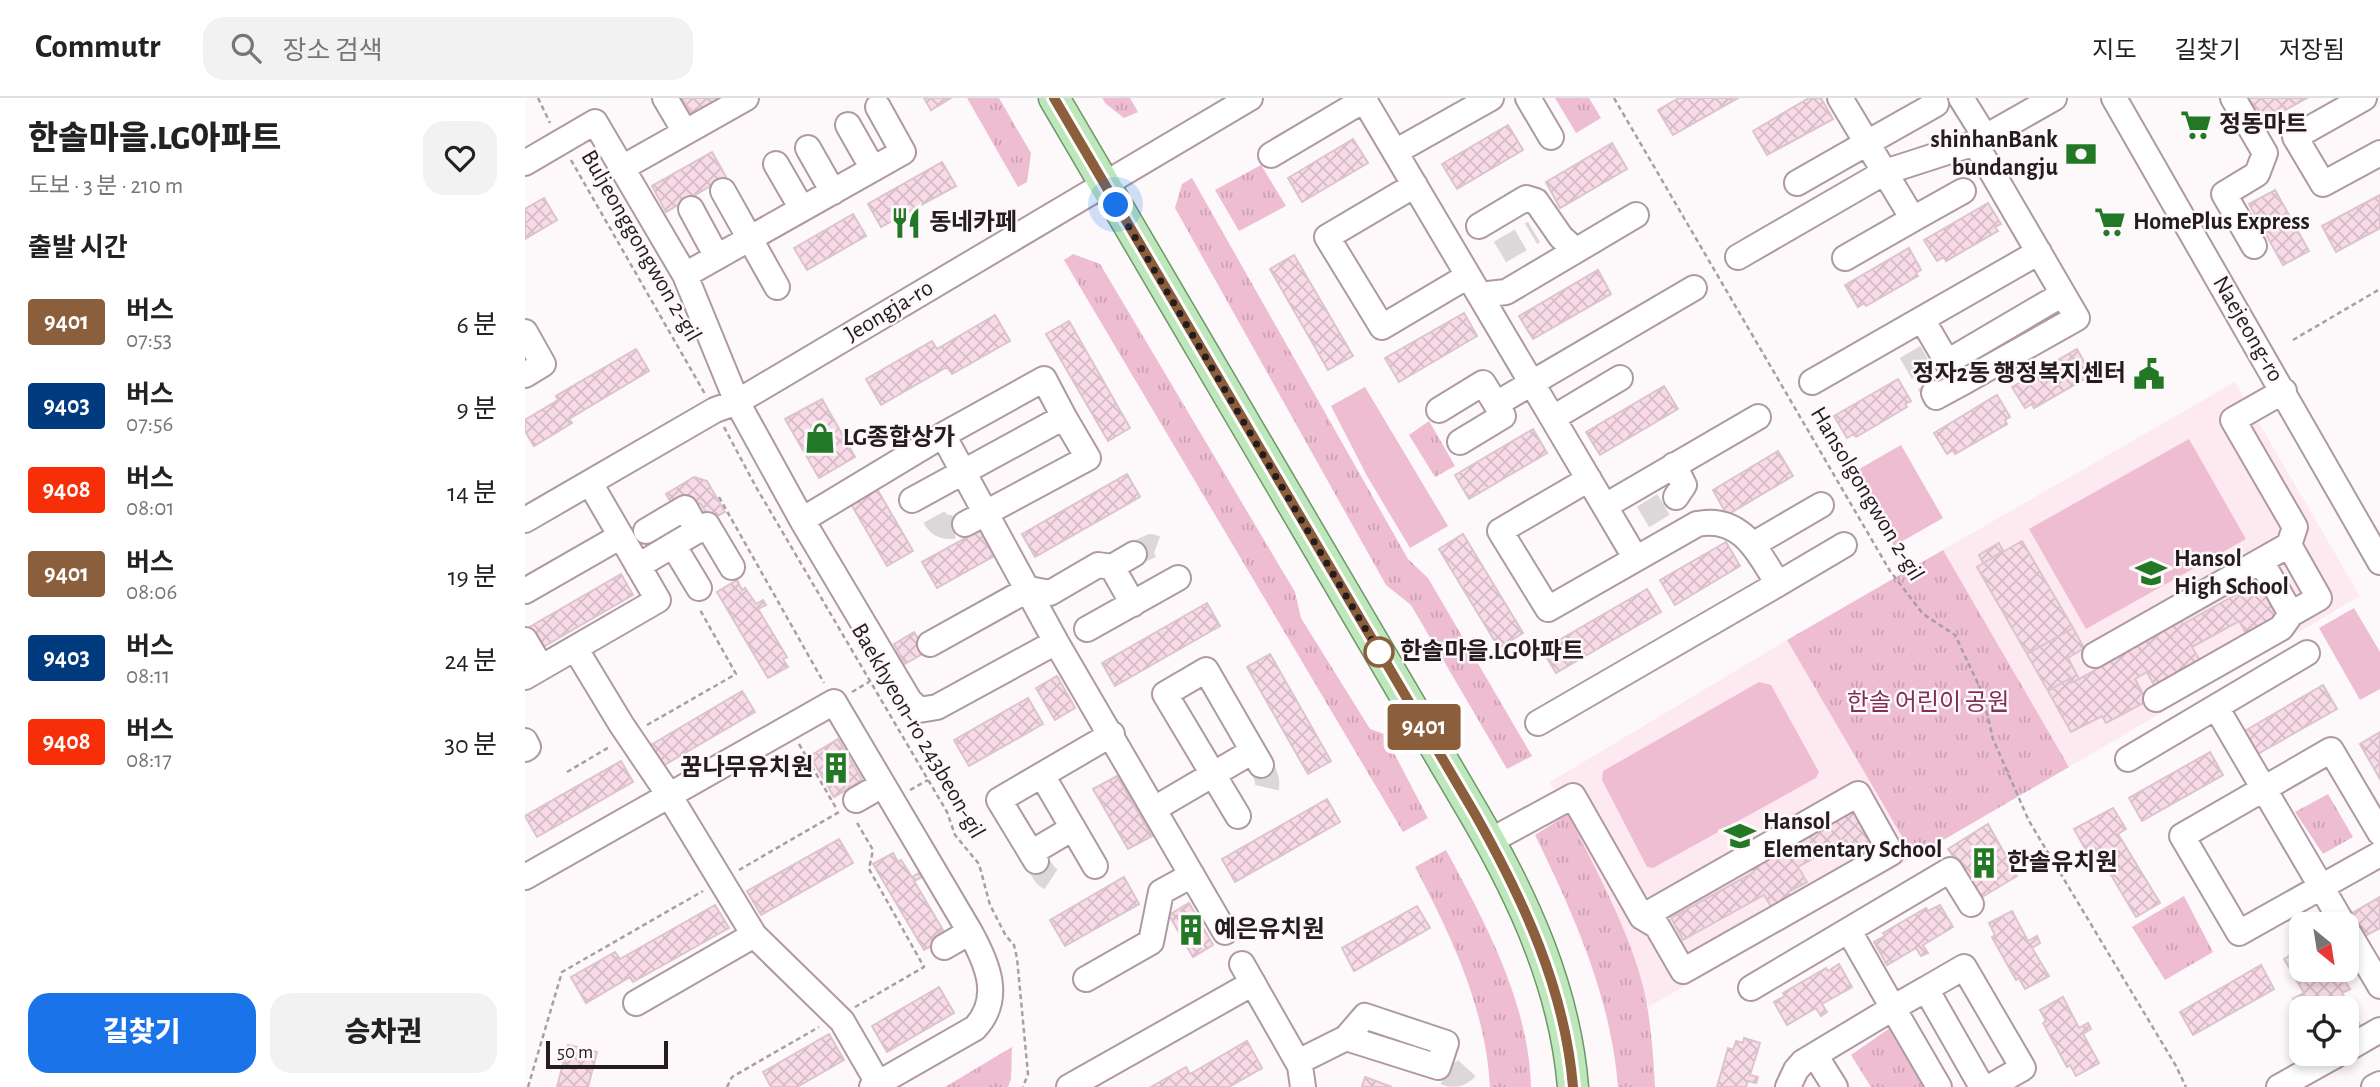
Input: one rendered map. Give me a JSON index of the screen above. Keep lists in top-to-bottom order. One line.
{"streets":{"street":["Jeongja-ro","Naejeong-ro"],"path":["Buljeonggongwon 2-gil","Hansolgongwon 2-gil","Baekhyeon-ro 243beon-gil"]},"crossings":[["Buljeonggongwon 2-gil","Jeongja-ro"],["Buljeonggongwon 2-gil","Baekhyeon-ro 243beon-gil"],["Jeongja-ro","Baekhyeon-ro 243beon-gil"]],"parks":["한솔 어린이 공원"],"places":{"supermarket":["정동마트","HomePlus Express"],"bank":["shinhanBank bundangju"],"restaurant":["동네카페"],"public building":["정자2동 행정복지센터"],"shop":["LG종합상가"],"school or university":["Hansol High School","Hansol Elementary School"],"other":["한솔마을.LG아파트"],"building":["꿈나무유치원","한솔유치원","예은유치원"]},"lines":["bus line 9401"],"scale_bar":"50 m","north":"bottom right","page":{"header":"Commutr","search":"장소 검색","nav":["지도","길찾기","저장됨"],"heading":[["한솔마을.LG아파트","도보 · 3 분 · 210 m"],"출발 시간"],"on_map":"9401","list":[{"mark":"9401","name":"버스","note":"07:53","value":"6 분"},{"mark":"9403","name":"버스","note":"07:56","value":"9 분"},{"mark":"9408","name":"버스","note":"08:01","value":"14 분"},{"mark":"9401","name":"버스","note":"08:06","value":"19 분"},{"mark":"9403","name":"버스","note":"08:11","value":"24 분"},{"mark":"9408","name":"버스","note":"08:17","value":"30 분"}],"buttons":["길찾기","승차권"],"scale":"50 m"}}
